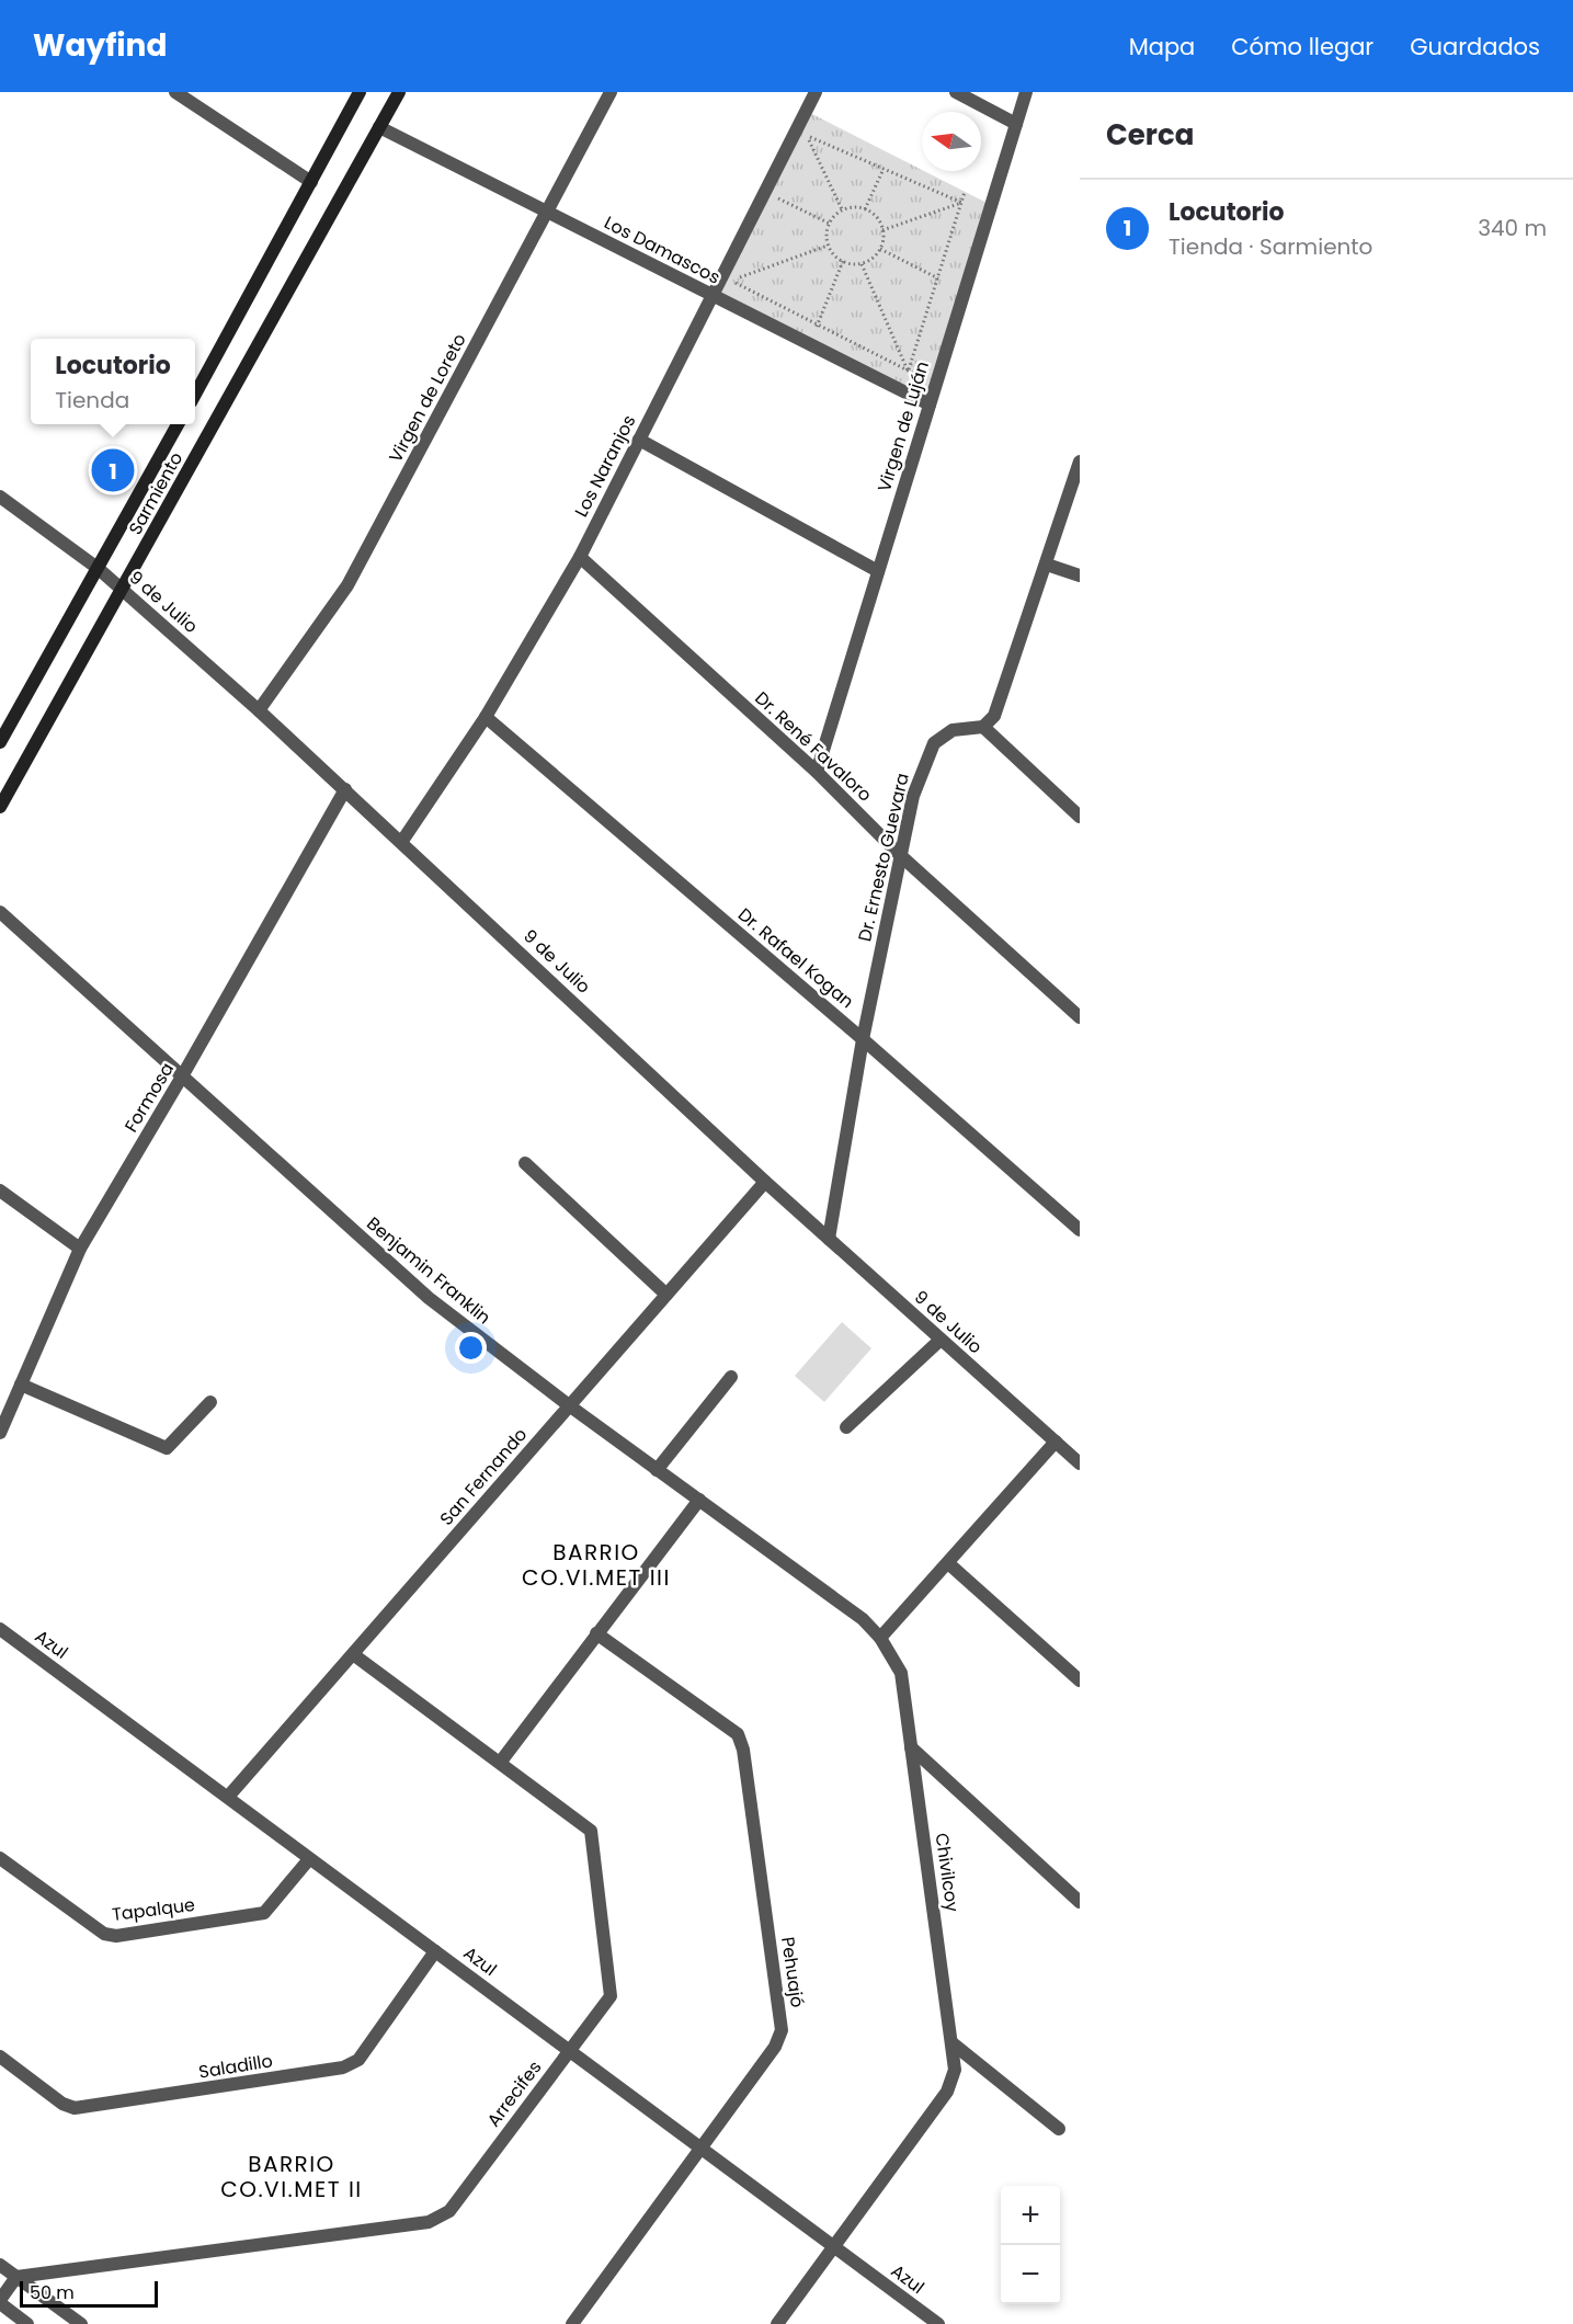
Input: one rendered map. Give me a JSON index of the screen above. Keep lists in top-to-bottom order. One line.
{"streets":{"main road":["Sarmiento"],"street":["Los Damascos","Virgen de Loreto","Virgen de Luján","Los Naranjos","9 de Julio","Dr. René Favaloro","Dr. Ernesto Guevara","Dr. Rafael Kogan","Formosa","Benjamin Franklin","San Fernando","Azul","Chivilcoy","Tapalque","Pehuajó","Saladillo","Arrecifes"]},"crossings":[["Los Damascos","Virgen de Loreto"],["Los Damascos","Virgen de Luján"],["Los Damascos","Los Naranjos"],["Los Damascos","Sarmiento"],["Virgen de Loreto","9 de Julio"],["Virgen de Luján","Dr. René Favaloro"],["Los Naranjos","9 de Julio"],["Los Naranjos","Dr. René Favaloro"],["Los Naranjos","Dr. Rafael Kogan"],["Sarmiento","9 de Julio"],["9 de Julio","Dr. Ernesto Guevara"],["9 de Julio","Formosa"],["9 de Julio","San Fernando"],["Dr. René Favaloro","Dr. Ernesto Guevara"],["Dr. Ernesto Guevara","Dr. Rafael Kogan"],["Formosa","Benjamin Franklin"],["Benjamin Franklin","San Fernando"],["Benjamin Franklin","Chivilcoy"],["San Fernando","Azul"],["San Fernando","Arrecifes"],["Azul","Chivilcoy"],["Azul","Tapalque"],["Azul","Pehuajó"],["Azul","Saladillo"],["Azul","Arrecifes"]],"districts":["BARRIO CO.VI.MET III","BARRIO CO.VI.MET II"],"scale_bar":"50 m","north":"left","page":{"header":"Wayfind","nav":["Mapa","Cómo llegar","Guardados"],"heading":"Cerca","list":[{"mark":"1","name":"Locutorio","note":"Tienda · Sarmiento","value":"340 m"}],"popup":["Locutorio","Tienda"],"pins":"1","map_buttons":["+","−"],"scale":"50 m"}}
